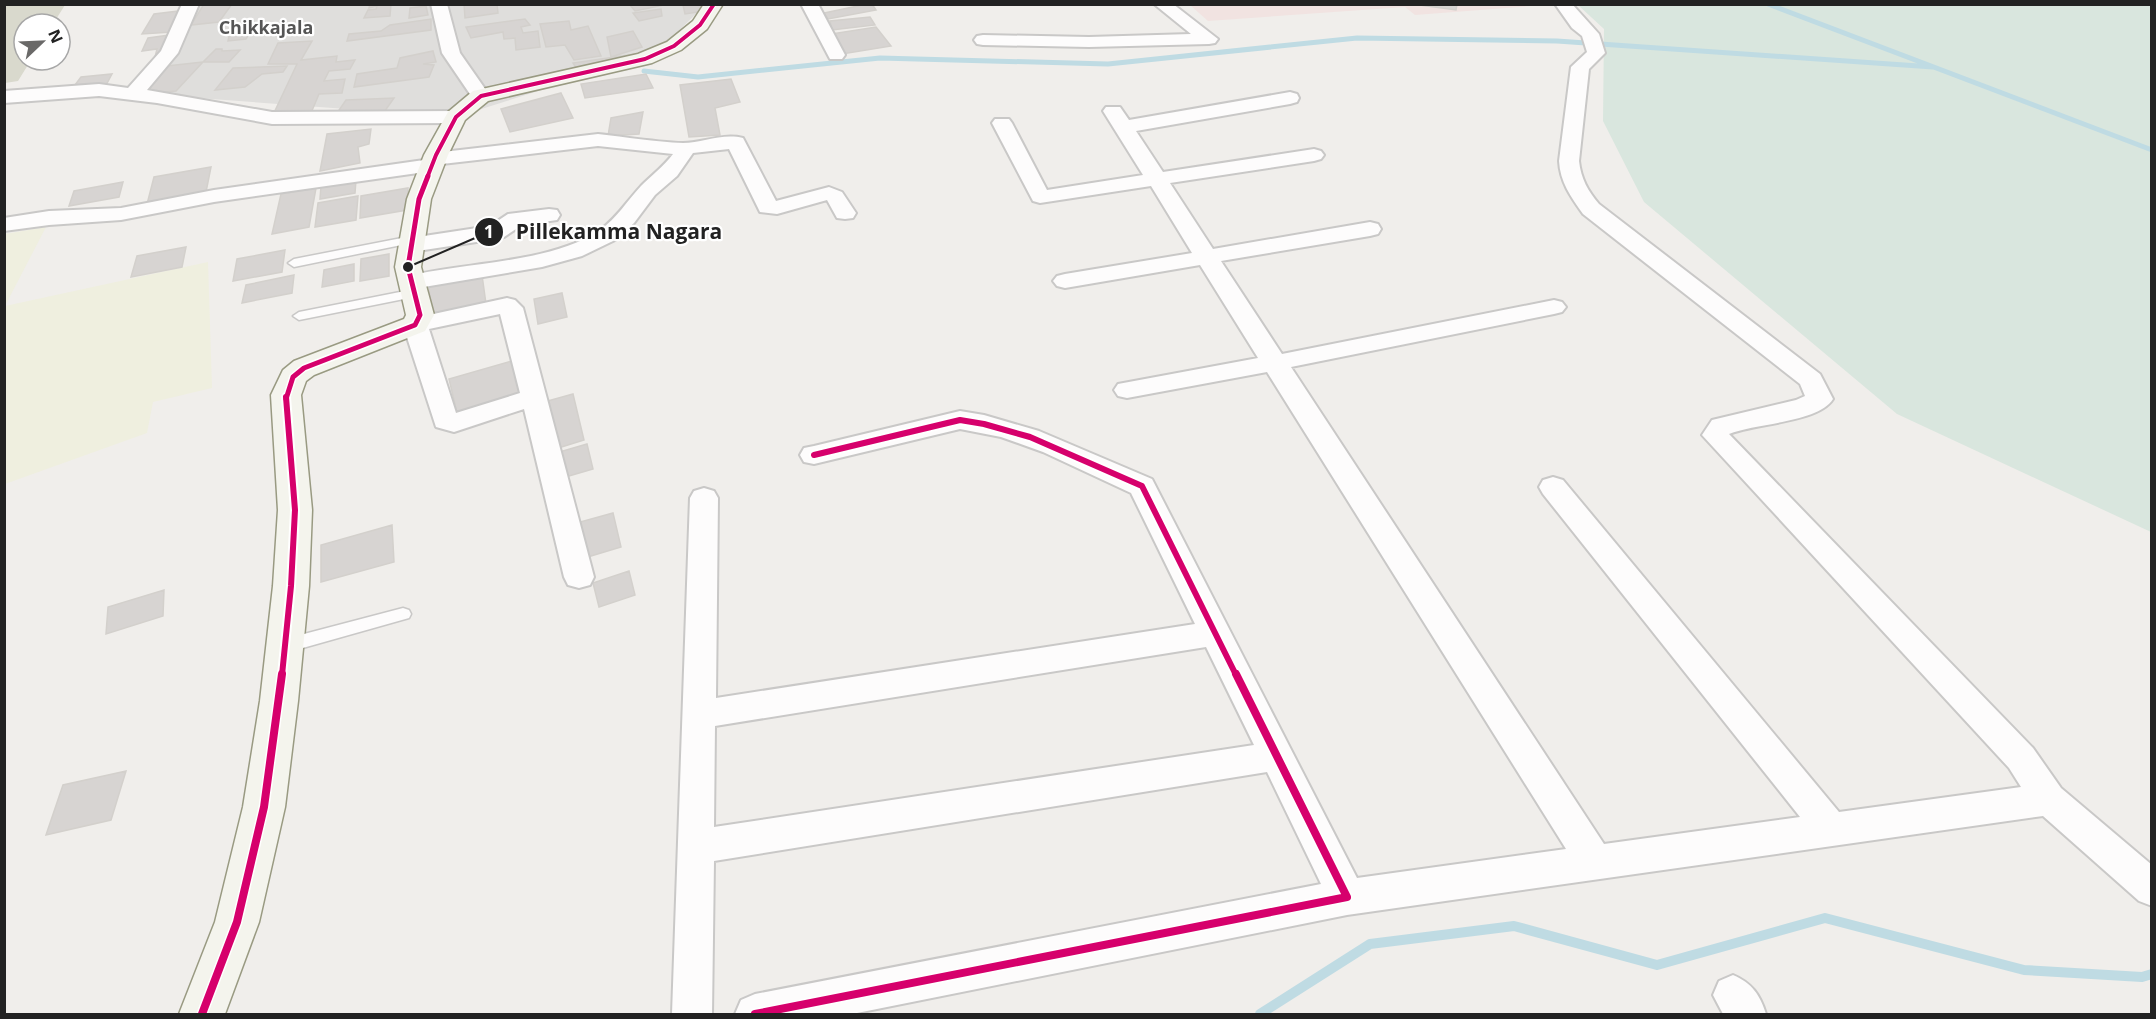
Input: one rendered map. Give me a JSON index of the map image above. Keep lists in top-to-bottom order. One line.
{"districts":["Chikkajala"],"places":["Pillekamma Nagara"],"north":"top right"}
